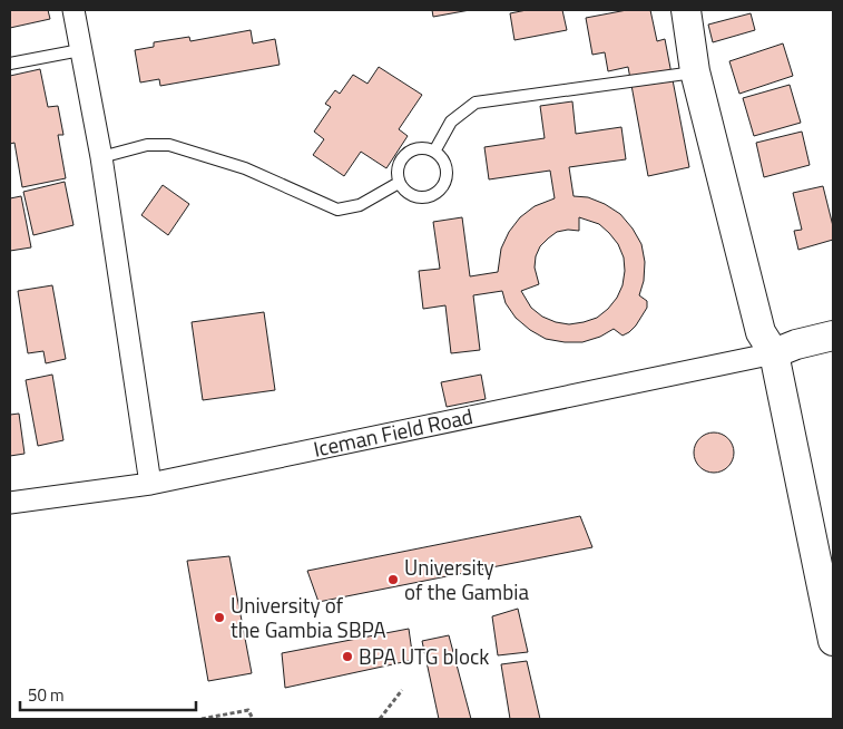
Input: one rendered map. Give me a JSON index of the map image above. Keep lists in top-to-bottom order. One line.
{"streets":{"street":["Iceman Field Road"]},"places":["University of the Gambia","University of the Gambia SBPA","BPA UTG block"],"scale_bar":"50 m"}
